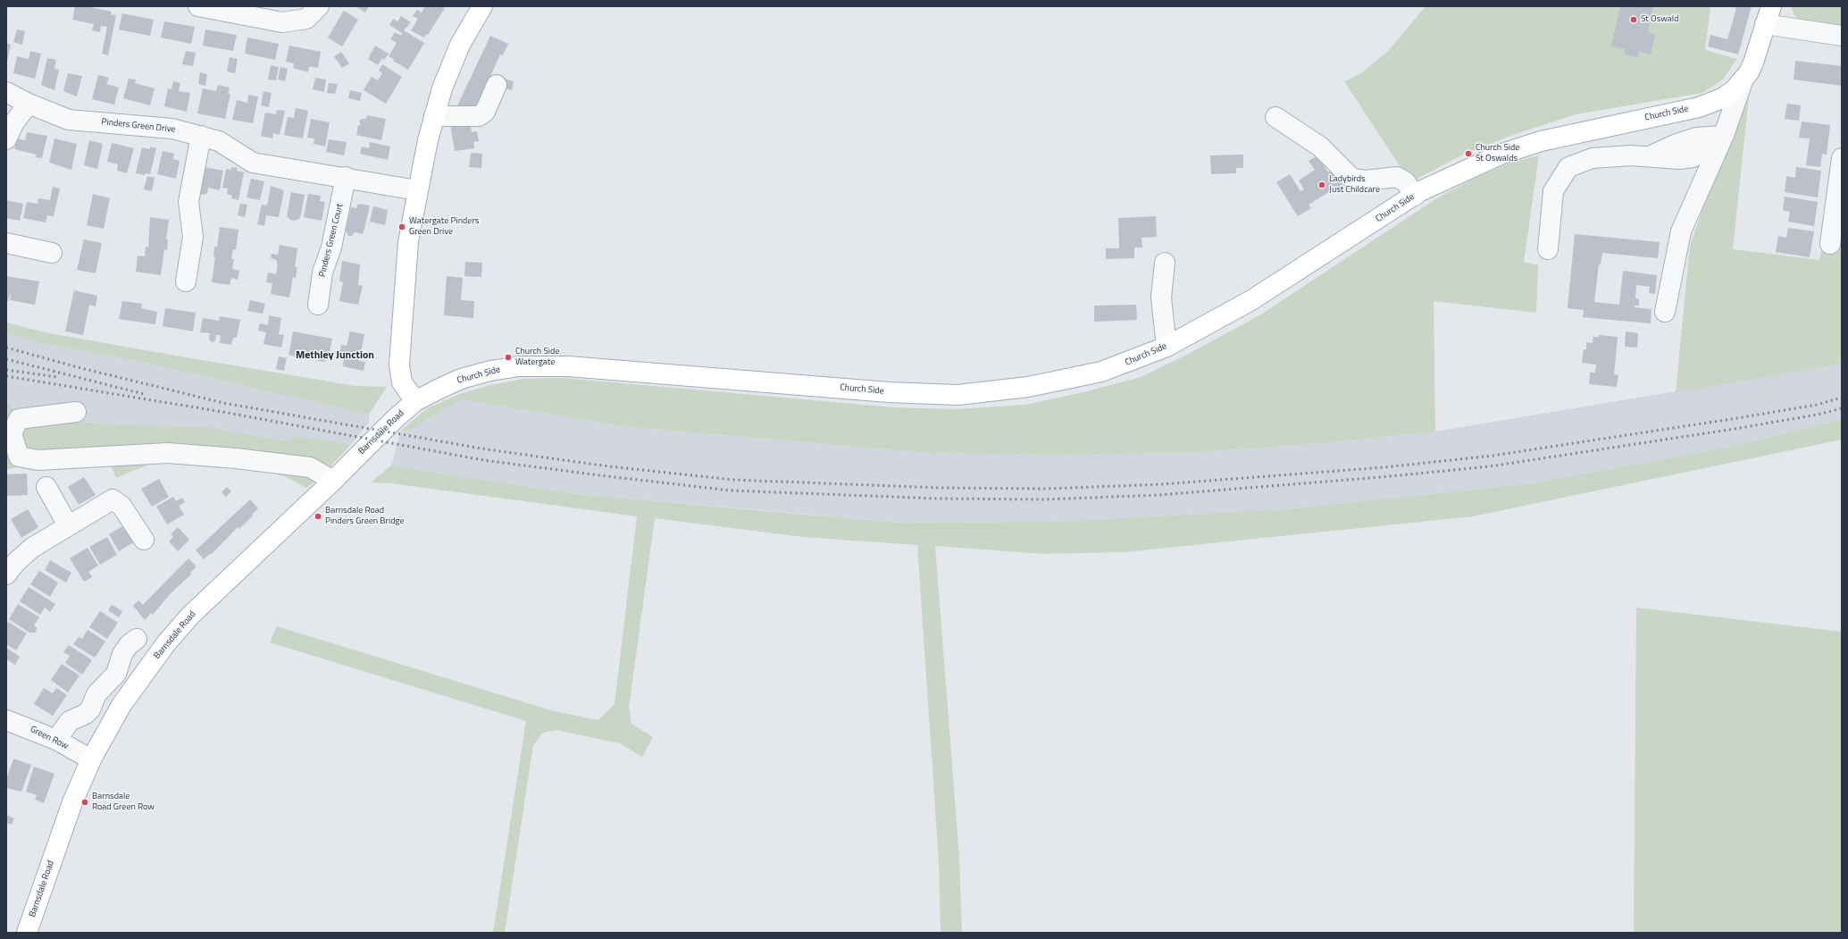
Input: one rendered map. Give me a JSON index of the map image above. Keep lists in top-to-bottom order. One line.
{"streets":{"main road":["Church Side","Barnsdale Road"],"street":["Pinders Green Drive","Pinders Green Court","Green Row"]},"crossings":[["Church Side","Barnsdale Road"],["Pinders Green Drive","Pinders Green Court"],["Barnsdale Road","Green Row"]],"districts":["Methley Junction"],"places":["St Oswald","Church Side St Oswalds","Ladybirds Just Childcare","Watergate Pinders Green Drive","Church Side Watergate","Barnsdale Road Pinders Green Bridge","Barnsdale Road Green Row"]}
